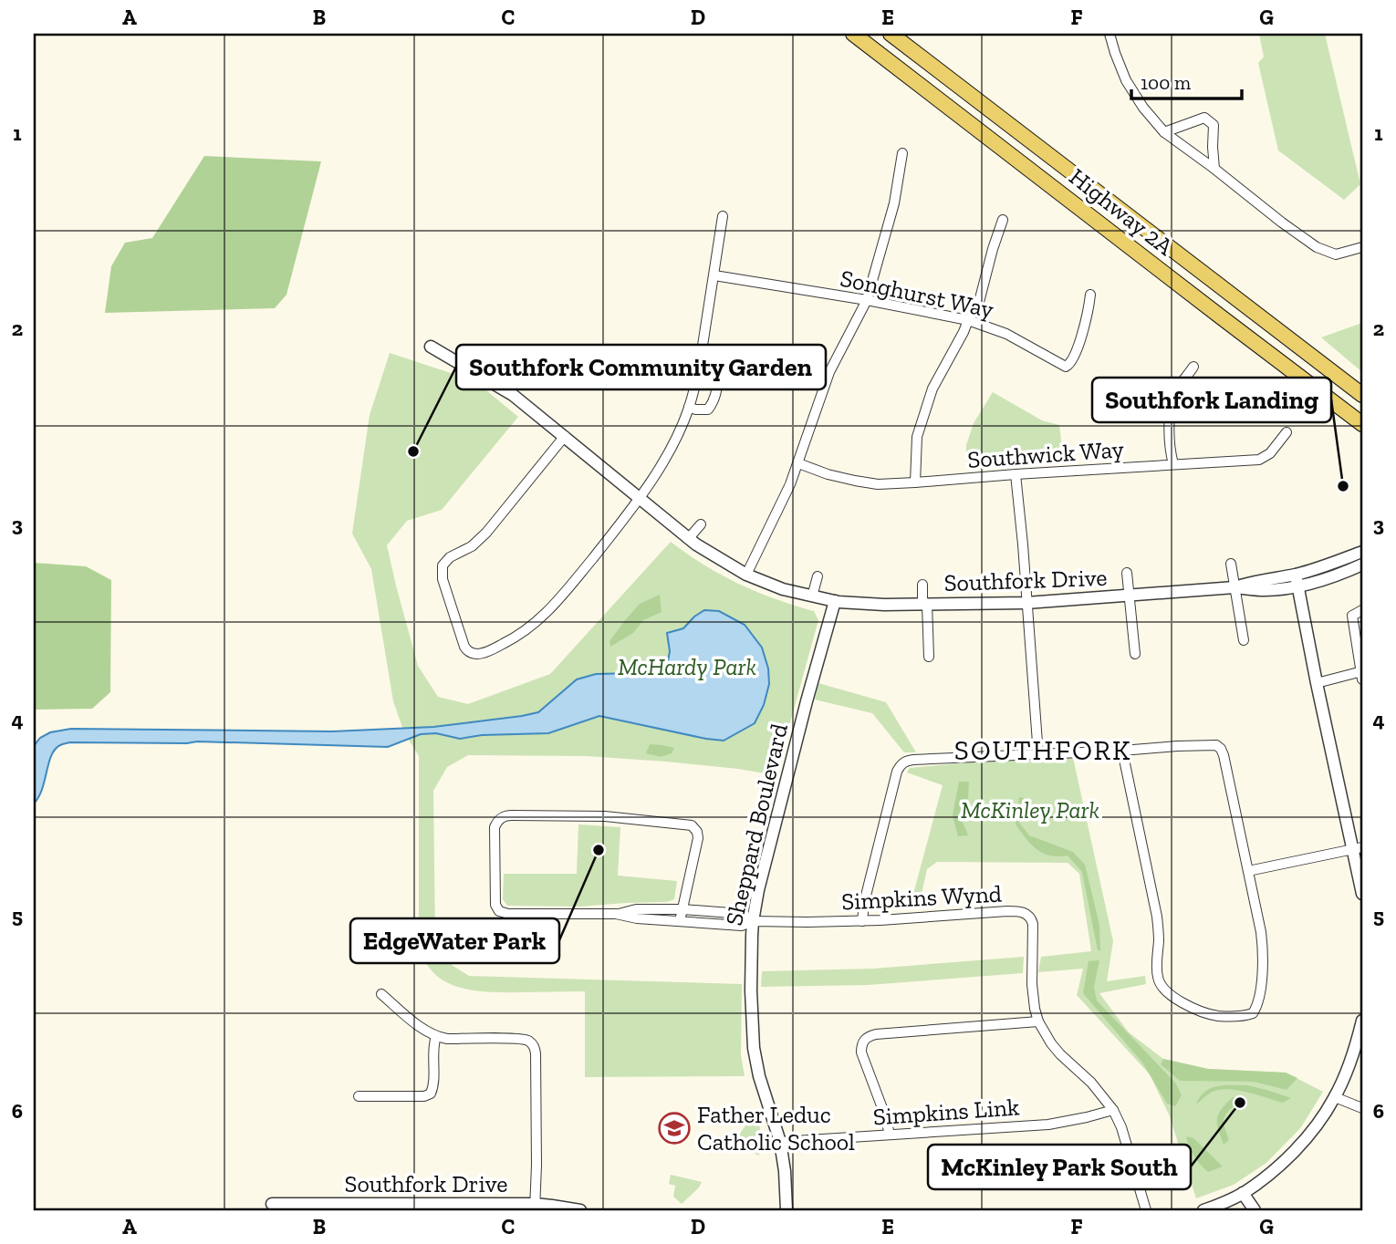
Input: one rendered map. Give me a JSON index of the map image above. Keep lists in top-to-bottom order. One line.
{"streets":{"main road":["Highway 2A"],"street":["Songhurst Way","Southwick Way","Southfork Drive","Sheppard Boulevard","Simpkins Wynd","Simpkins Link"]},"crossings":[["Southfork Drive","Sheppard Boulevard"],["Sheppard Boulevard","Simpkins Wynd"],["Sheppard Boulevard","Simpkins Link"],["Simpkins Wynd","Simpkins Link"]],"districts":["SOUTHFORK"],"parks":["McHardy Park","McKinley Park"],"places":{"other":["Southfork Community Garden","Southfork Landing","EdgeWater Park","McKinley Park South"],"school or university":["Father Leduc Catholic School"]},"scale_bar":"100 m","grid":{"columns":["A","B","C","D","E","F","G"],"rows":["1","2","3","4","5","6"]}}
